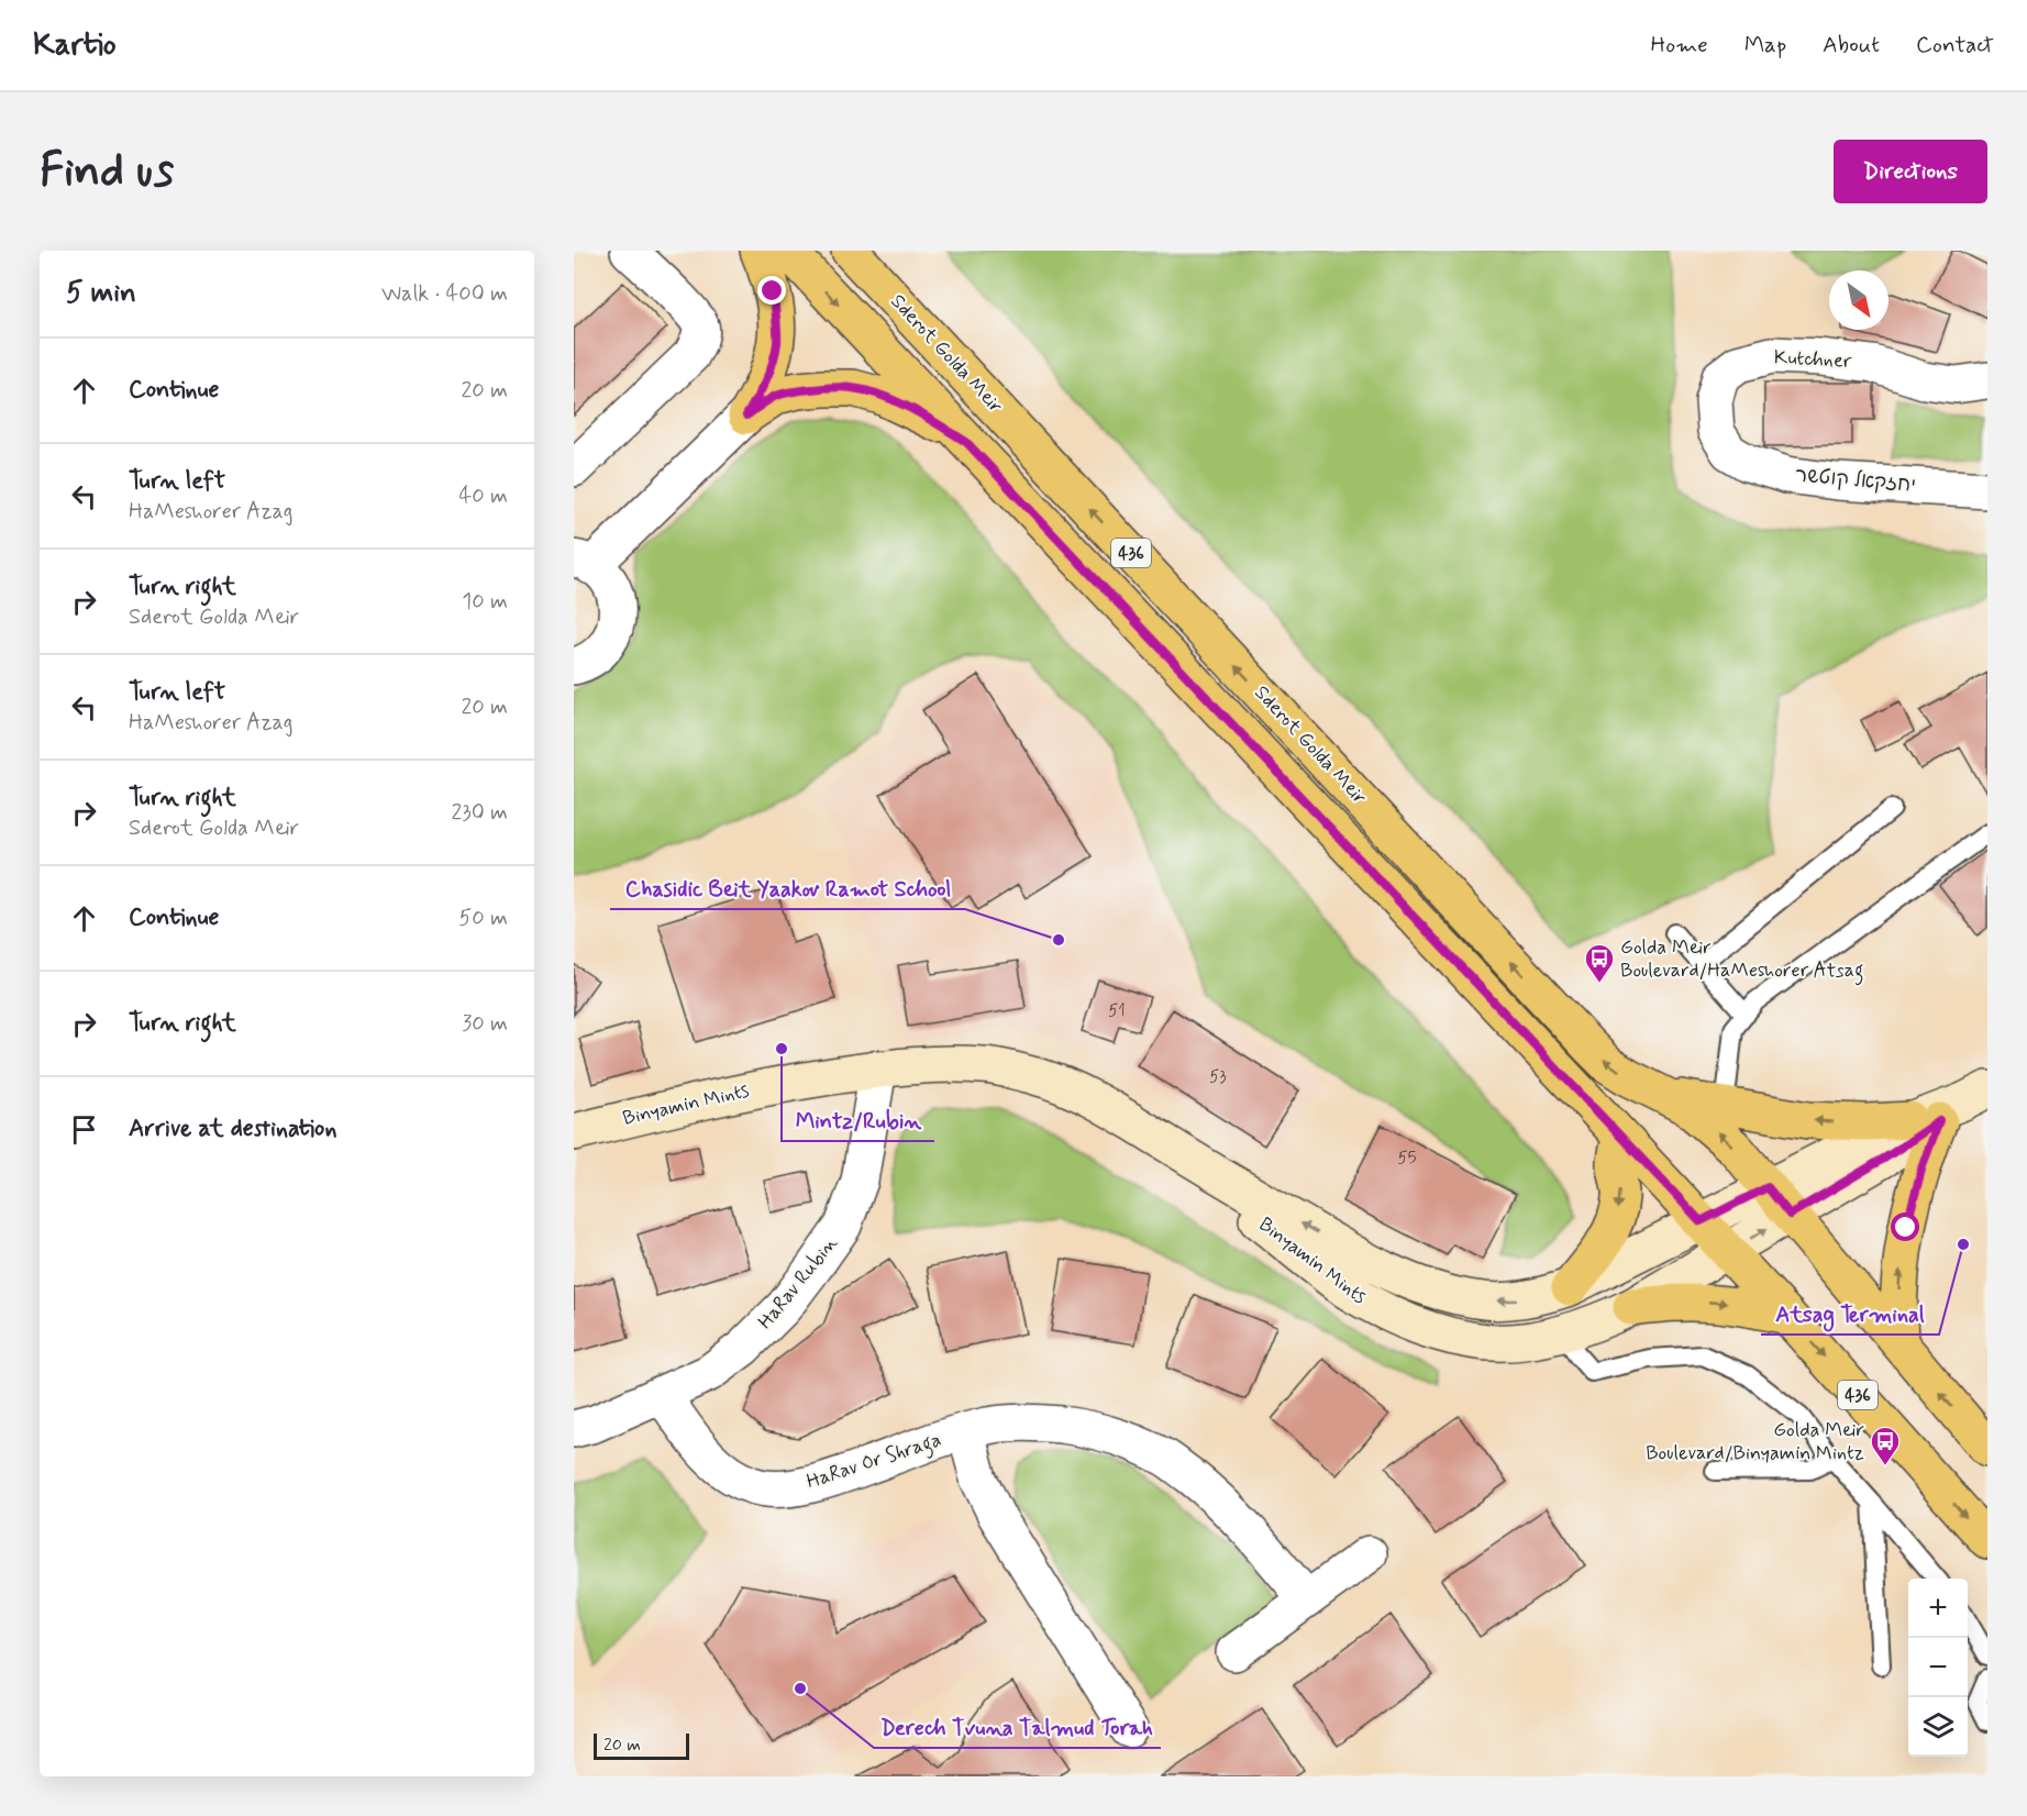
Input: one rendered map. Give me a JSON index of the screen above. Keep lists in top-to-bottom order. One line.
{"streets":{"main road":["Sderot Golda Meir","436"],"street":["Kutchner","יחזקאל קוטשר","Binyamin Mints","HaRav Rubin","HaRav Or Shraga"]},"crossings":[["Sderot Golda Meir","436"],["Sderot Golda Meir","Binyamin Mints"],["Kutchner","יחזקאל קוטשר"],["436","Binyamin Mints"],["Binyamin Mints","HaRav Rubin"],["HaRav Rubin","HaRav Or Shraga"]],"places":{"other":["Chasidic Beit Yaakov Ramot School","Mintz/Rubin","Atsag Terminal","Derech Tvuna Talmud Torah"],"bus stop":["Golda Meir Boulevard/HaMeshorer Atsag","Golda Meir Boulevard/Binyamin Mintz"]},"house_numbers":["51","53","55"],"scale_bar":"20 m","north":"bottom right","page":{"header":"Kartio","nav":["Home","Map","About","Contact"],"buttons":"Directions","title":"Find us","heading":["5 min","Walk · 400 m"],"list":[["Continue","20 m"],["Turn left","HaMeshorer Azag","40 m"],["Turn right","Sderot Golda Meir","10 m"],["Turn left","HaMeshorer Azag","20 m"],["Turn right","Sderot Golda Meir","230 m"],["Continue","50 m"],["Turn right","30 m"],"Arrive at destination"],"map_buttons":["+","−"],"scale":"20 m"}}
